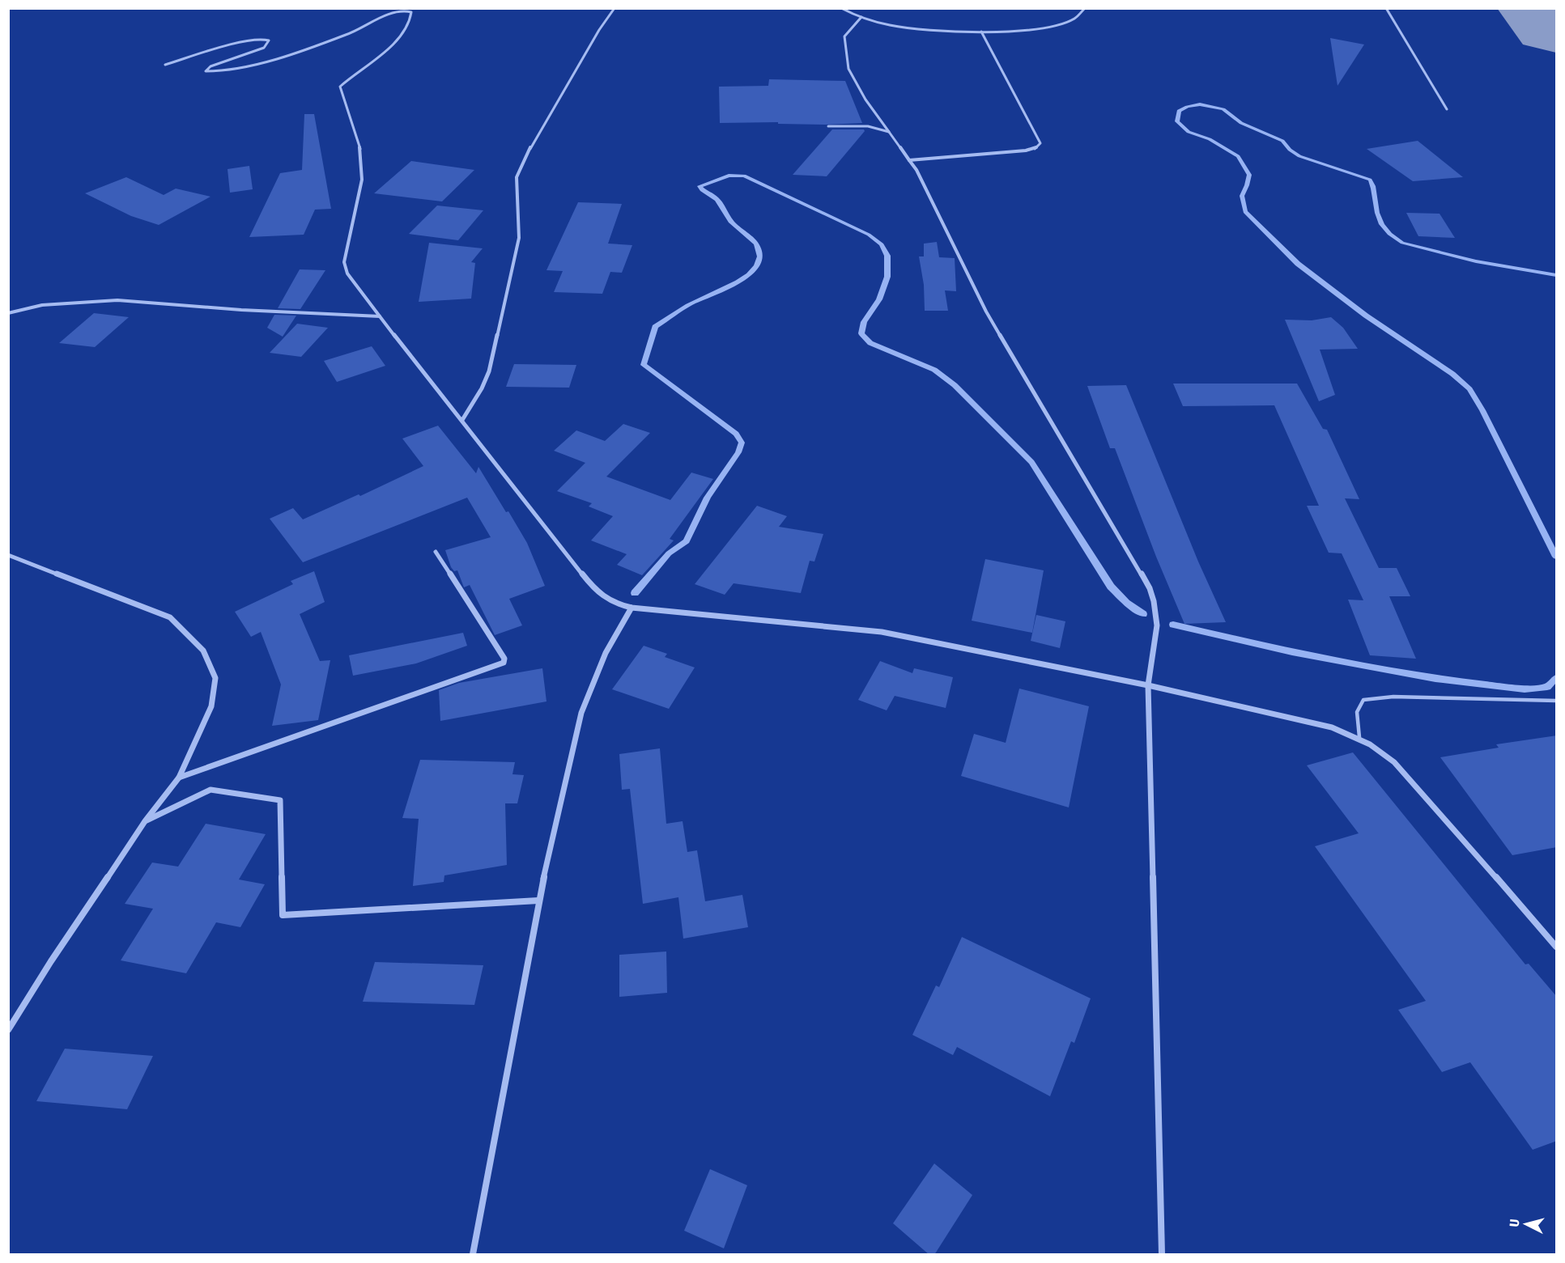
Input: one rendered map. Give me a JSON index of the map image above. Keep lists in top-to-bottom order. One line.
{"north":"left"}
